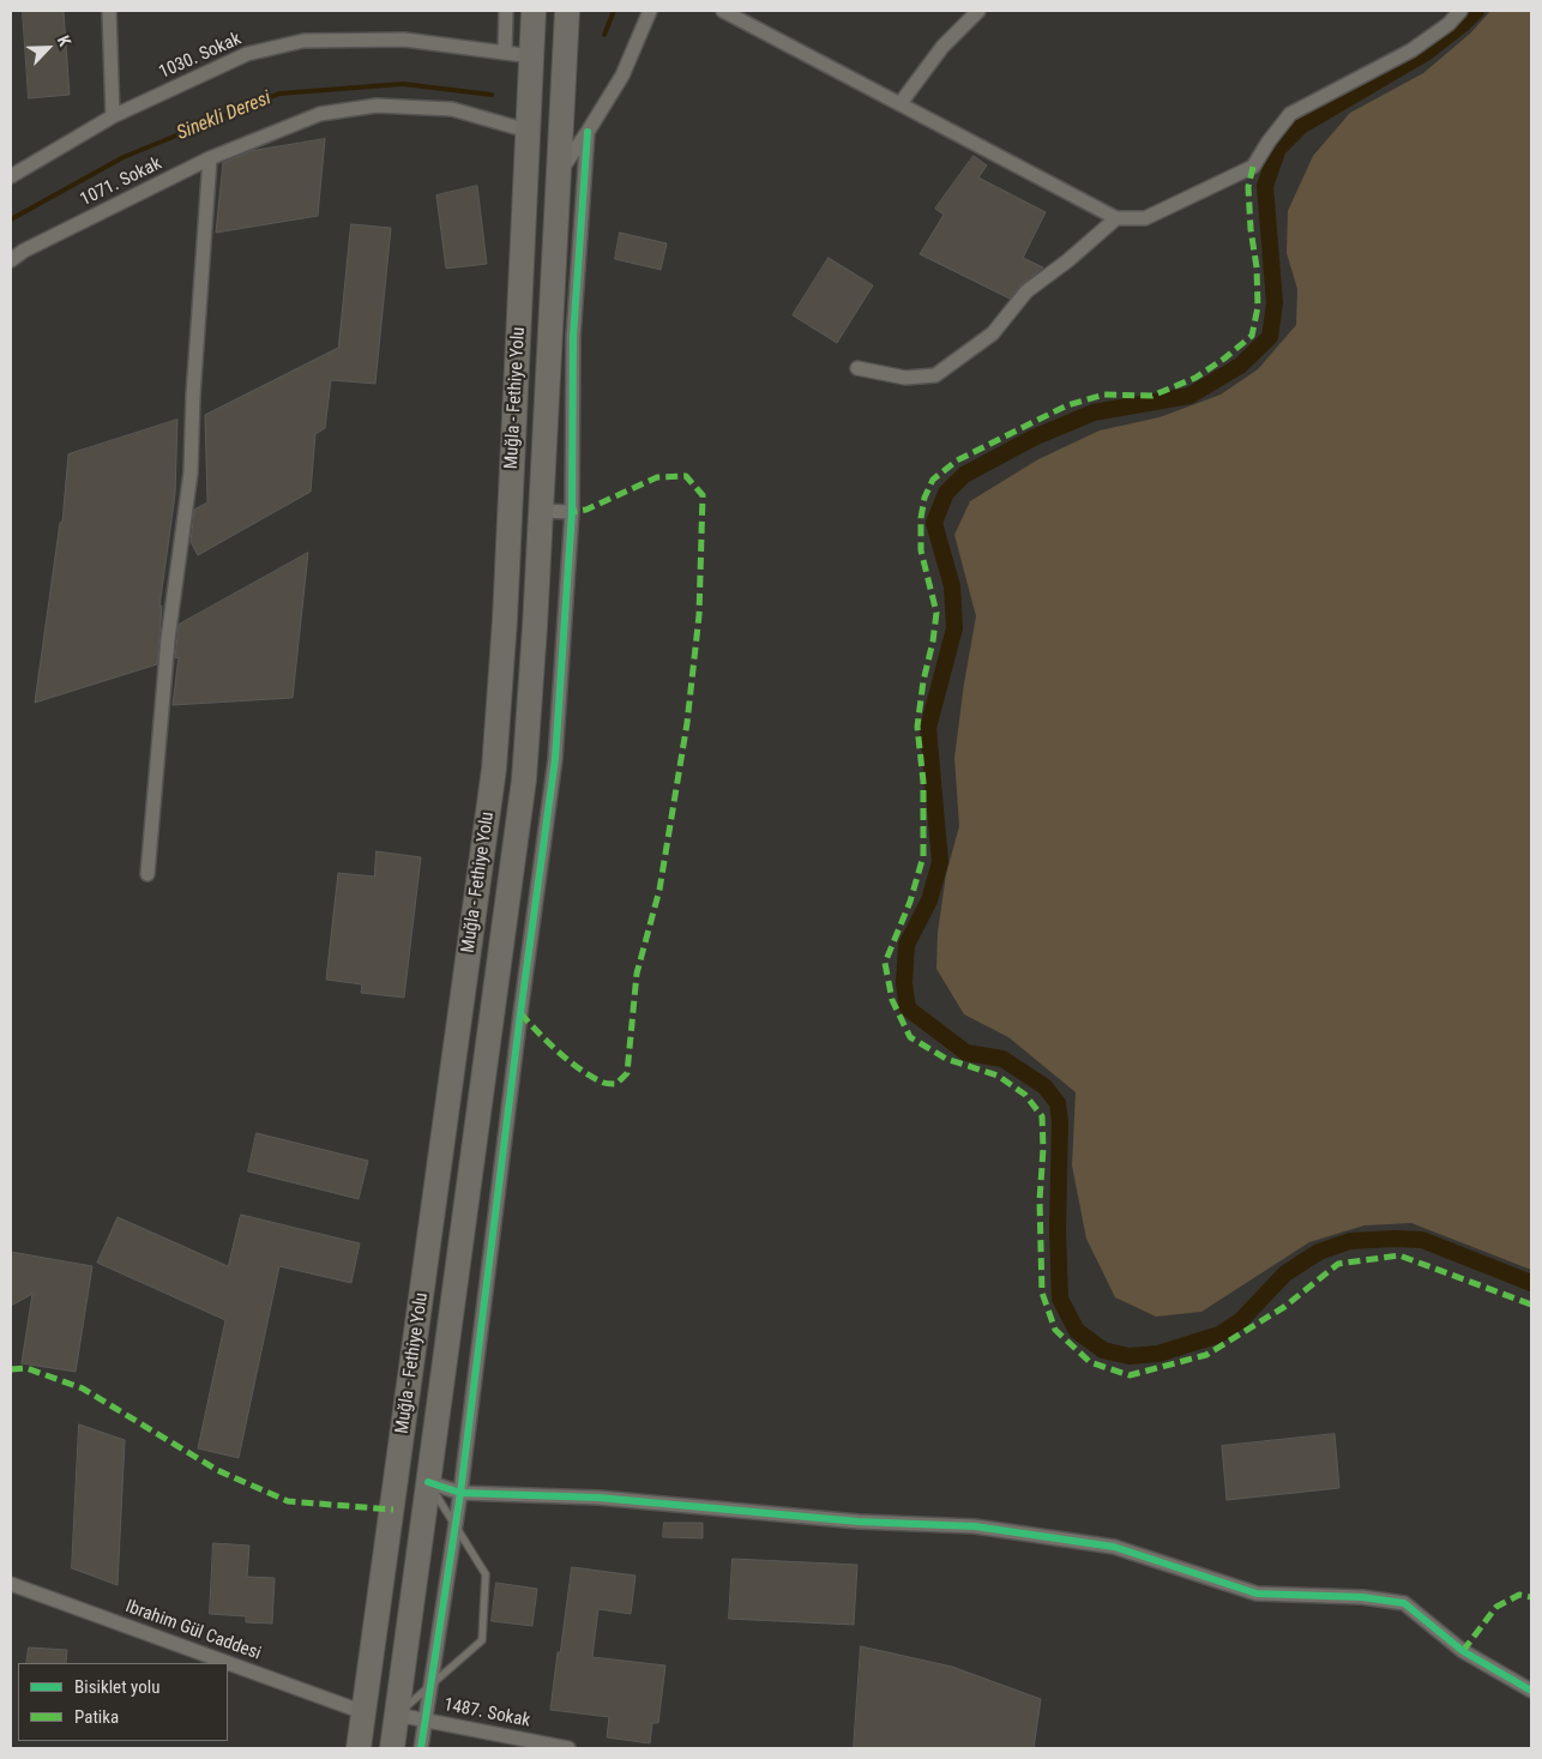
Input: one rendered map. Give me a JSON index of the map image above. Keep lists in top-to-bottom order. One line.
{"streets":{"highway":["Muğla - Fethiye Yolu"],"street":["1030. Sokak","1071. Sokak","Ibrahim Gül Caddesi","1487. Sokak"]},"crossings":[["1030. Sokak","Muğla - Fethiye Yolu"],["1071. Sokak","Muğla - Fethiye Yolu"],["Muğla - Fethiye Yolu","Ibrahim Gül Caddesi"],["Muğla - Fethiye Yolu","1487. Sokak"]],"water":["Sinekli Deresi"],"legend":["Bisiklet yolu","Patika"],"north":"top right"}
